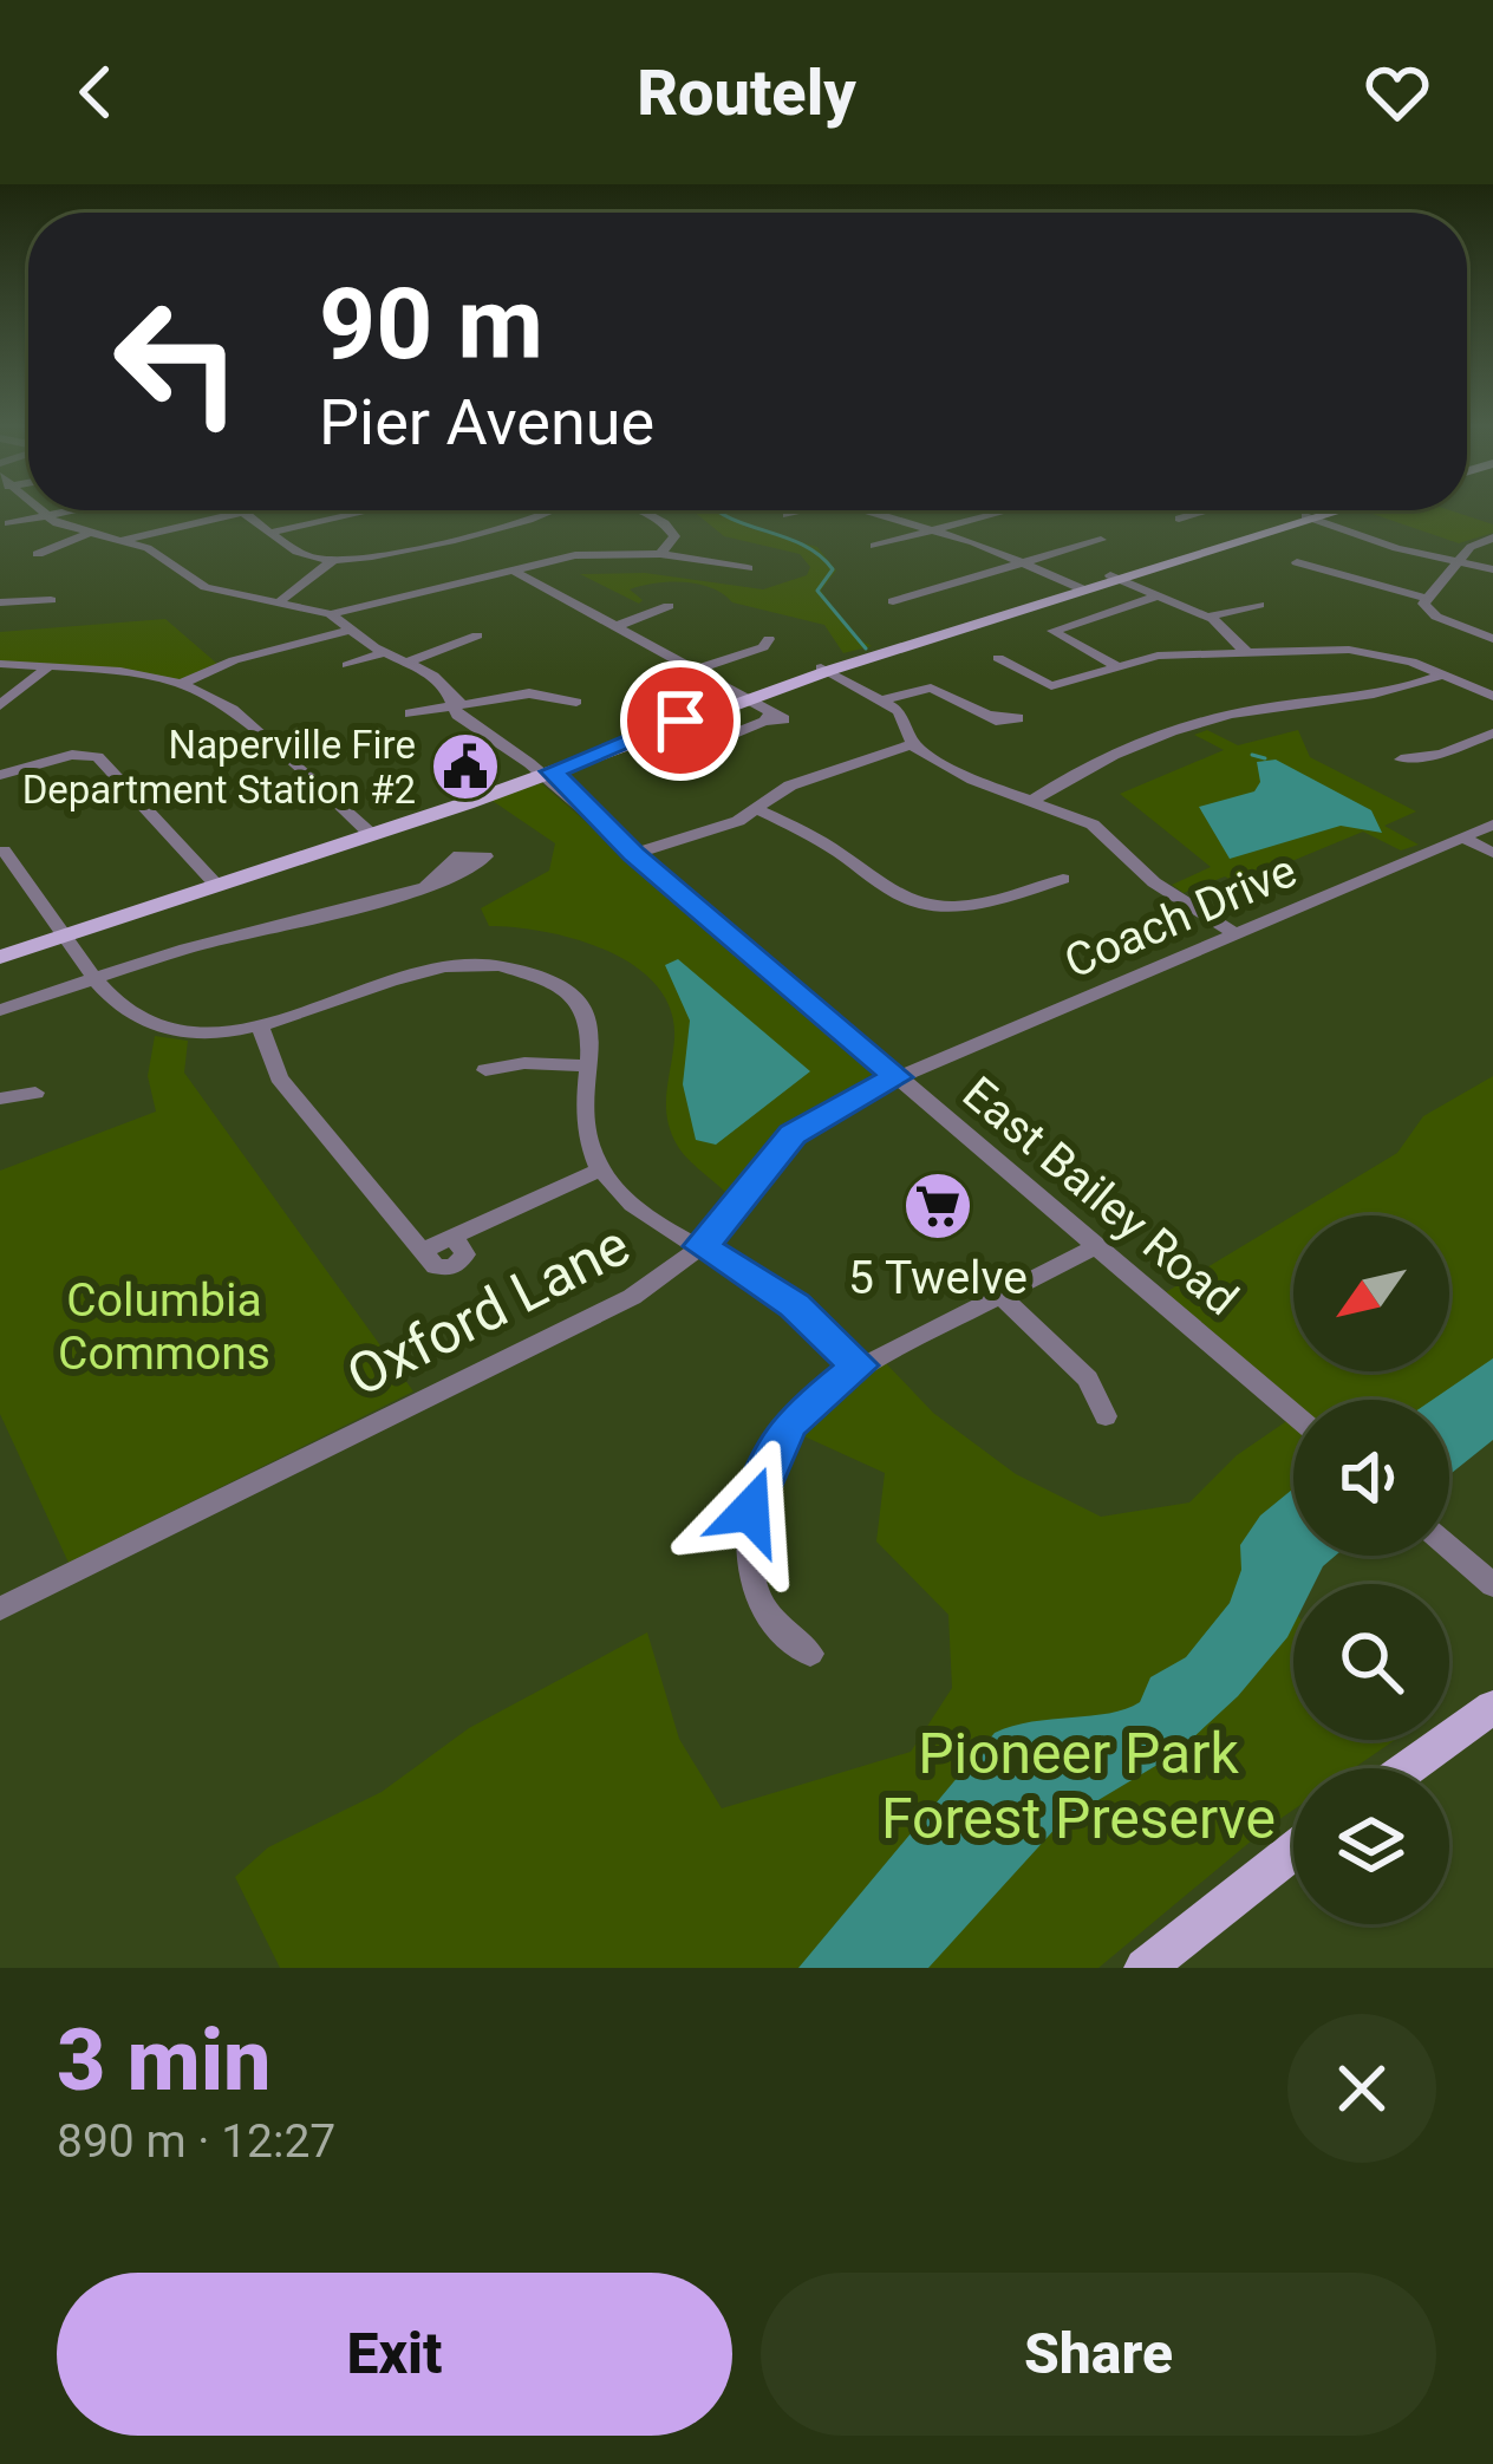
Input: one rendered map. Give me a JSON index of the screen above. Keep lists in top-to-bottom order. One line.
{"streets":{"street":["Coach Drive","East Bailey Road","Oxford Lane"]},"crossings":[["Coach Drive","East Bailey Road"],["Coach Drive","Oxford Lane"],["East Bailey Road","Oxford Lane"]],"parks":["Columbia Commons","Pioneer Park Forest Preserve"],"places":{"public building":["Naperville Fire Department Station #2"],"supermarket":["5 Twelve"]},"north":"bottom left","page":{"header":"Routely","turn":["90 m","Pier Avenue"],"heading":["3 min","890 m · 12:27"],"buttons":["Exit","Share"]}}
